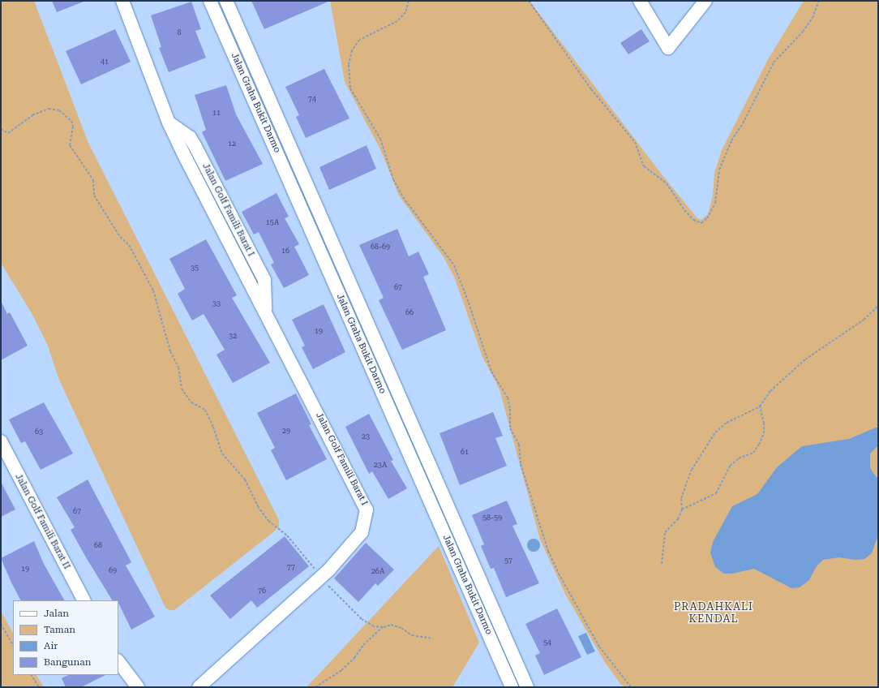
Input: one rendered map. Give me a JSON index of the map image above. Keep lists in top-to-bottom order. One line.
{"streets":{"street":["Jalan Graha Bukit Darmo","Jalan Golf Famili Barat I","Jalan Golf Famili Barat II"]},"districts":["PRADAHKALI KENDAL"],"house_numbers":["8","41","74","11","12","15A","68-69","16","35","67","33","66","19","32","29","63","23","61","23A","67","58-59","68","57","77","19","69","26A","76","54"],"legend":["Jalan","Taman","Air","Bangunan"]}
